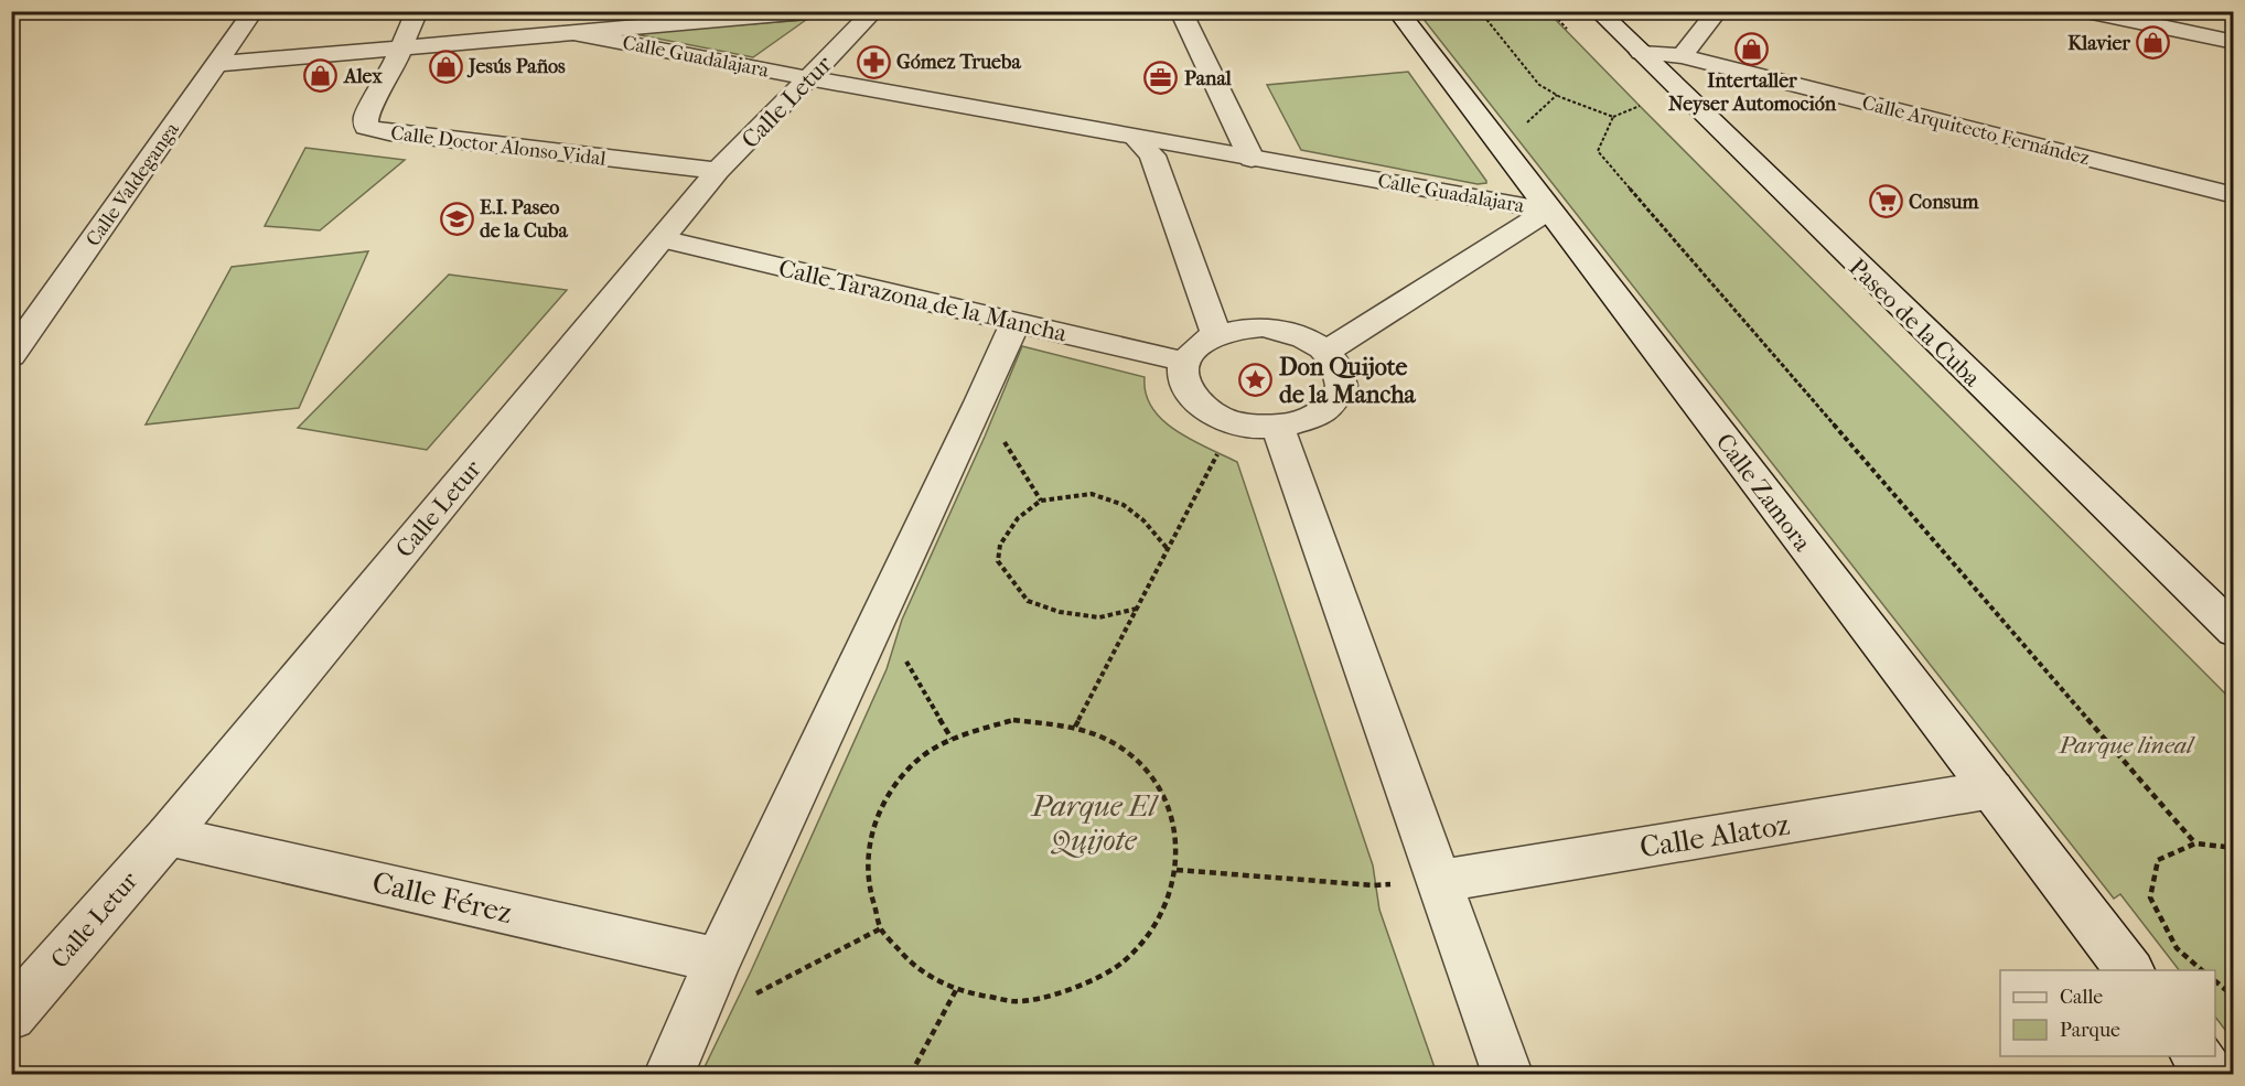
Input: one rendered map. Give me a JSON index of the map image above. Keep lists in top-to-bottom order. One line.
{"streets":{"street":["Calle Guadalajara","Calle Letur","Calle Arquitecto Fernández","Calle Doctor Alonso Vidal","Calle Valdeganga","Calle Tarazona de la Mancha","Paseo de la Cuba","Calle Zamora","Calle Alatoz","Calle Férez"]},"crossings":[["Calle Guadalajara","Calle Letur"],["Calle Guadalajara","Calle Tarazona de la Mancha"],["Calle Guadalajara","Calle Zamora"],["Calle Letur","Calle Doctor Alonso Vidal"],["Calle Letur","Calle Tarazona de la Mancha"],["Calle Letur","Calle Férez"],["Calle Arquitecto Fernández","Paseo de la Cuba"],["Calle Zamora","Calle Alatoz"]],"parks":["Parque lineal","Parque El Quijote"],"places":{"shop":["Klavier","Intertaller Neyser Automoción","Jesús Paños","Alex"],"pharmacy":["Gómez Trueba"],"office":["Panal"],"supermarket":["Consum"],"school or university":["E.I. Paseo de la Cuba"],"place":["Don Quijote de la Mancha"]},"legend":["Calle","Parque"]}
